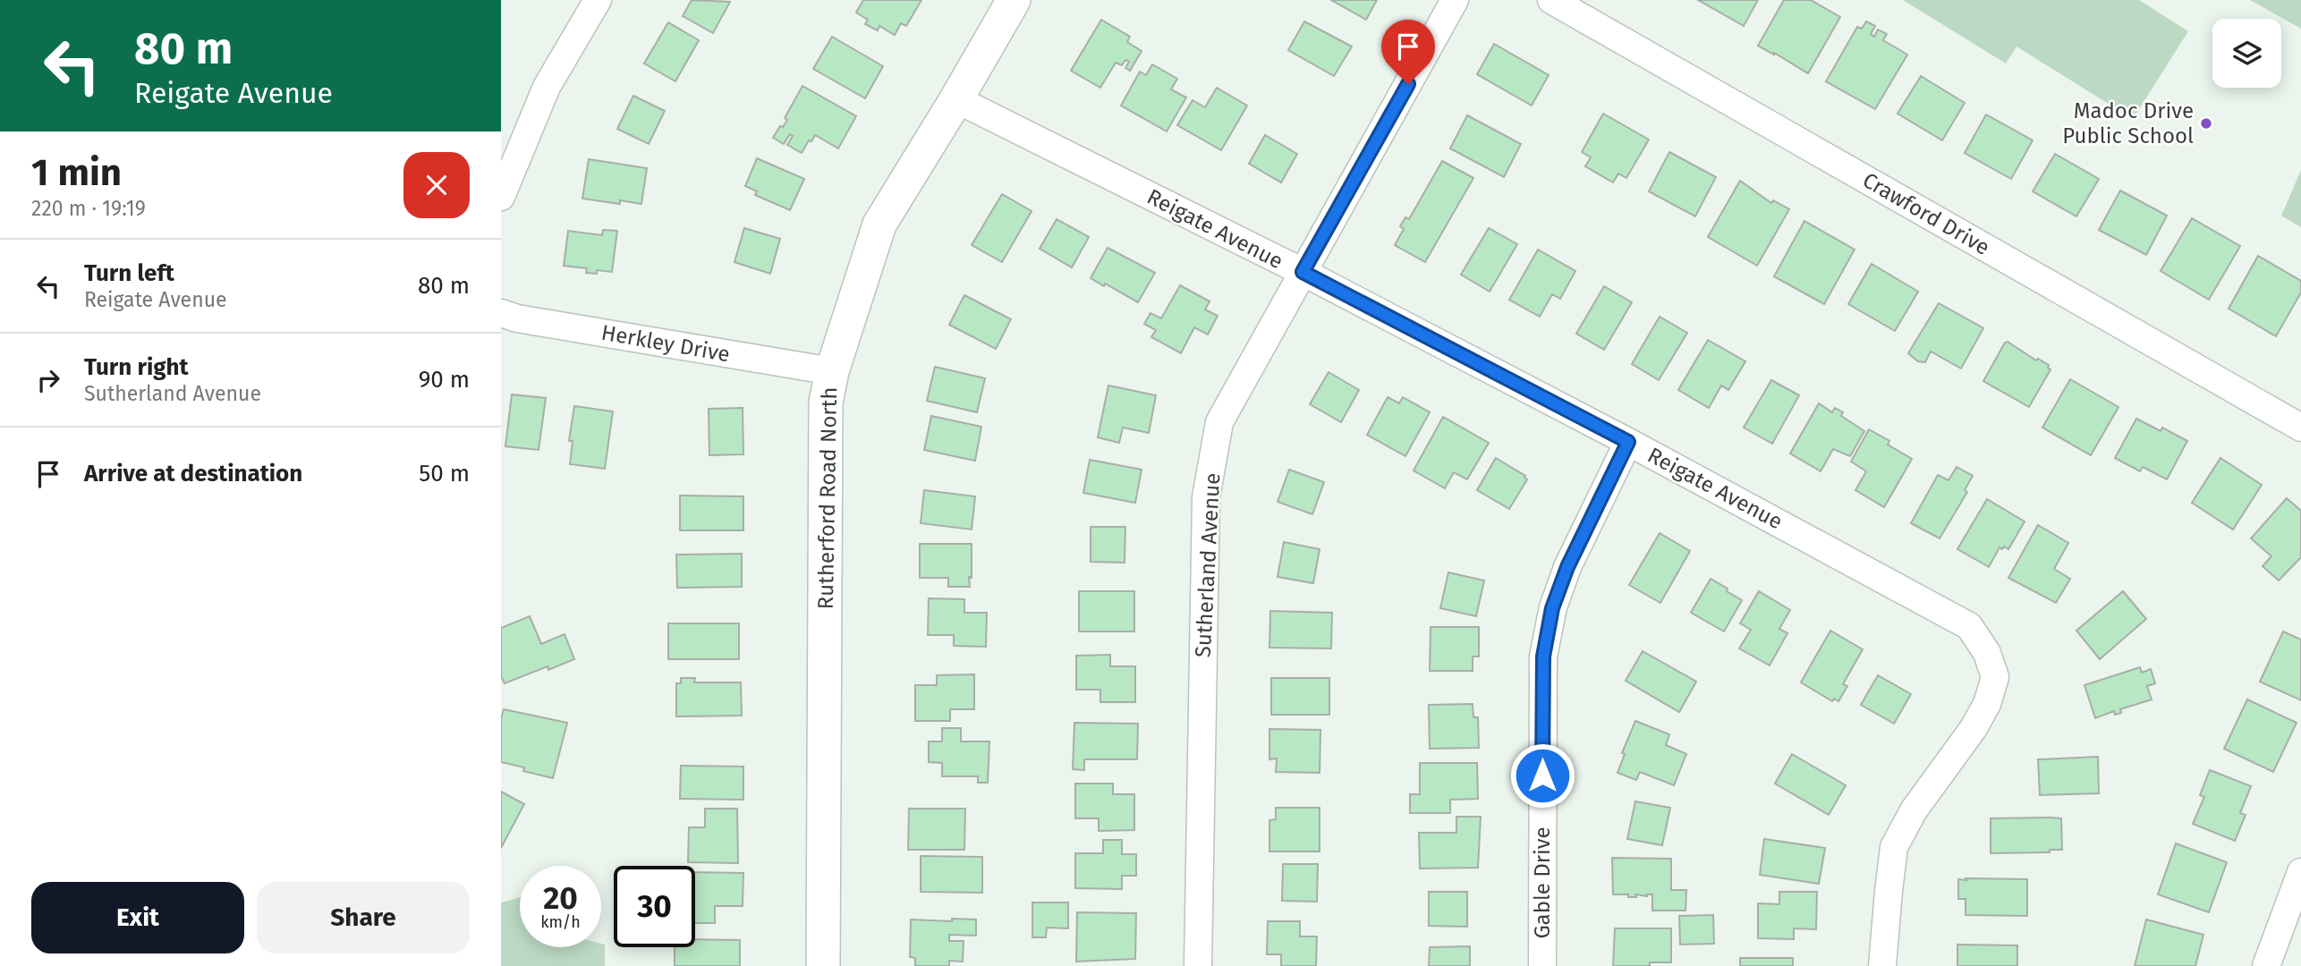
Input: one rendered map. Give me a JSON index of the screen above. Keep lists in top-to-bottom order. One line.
{"streets":{"street":["Crawford Drive","Reigate Avenue","Herkley Drive","Rutherford Road North","Sutherland Avenue","Gable Drive"]},"crossings":[["Reigate Avenue","Rutherford Road North"],["Reigate Avenue","Sutherland Avenue"],["Reigate Avenue","Gable Drive"],["Herkley Drive","Rutherford Road North"]],"places":["Madoc Drive Public School"],"page":{"turn":["80 m","Reigate Avenue"],"heading":["1 min","220 m · 19:19"],"list":[{"name":"Turn left","note":"Reigate Avenue","value":"80 m"},{"name":"Turn right","note":"Sutherland Avenue","value":"90 m"},{"name":"Arrive at destination","value":"50 m"}],"speed":"20 km/h","limit":"30","buttons":["Exit","Share"]}}
